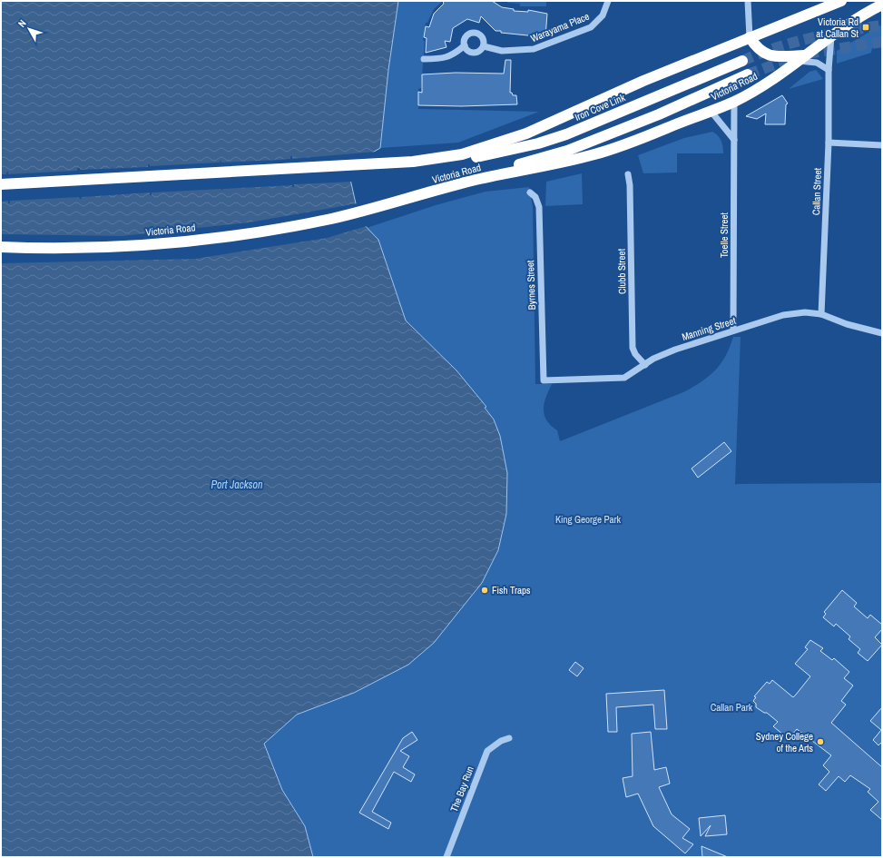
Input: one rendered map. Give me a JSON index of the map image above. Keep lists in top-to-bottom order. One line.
{"streets":{"highway":["Victoria Road","Iron Cove Link"],"street":["Warayama Place","Callan Street","Toelle Street","Clubb Street","Byrnes Street","Manning Street","The Bay Run"]},"crossings":[["Victoria Road","Iron Cove Link"],["Victoria Road","Callan Street"],["Victoria Road","Toelle Street"],["Callan Street","Manning Street"],["Toelle Street","Manning Street"],["Clubb Street","Manning Street"],["Byrnes Street","Manning Street"]],"water":["Port Jackson"],"parks":["King George Park","Callan Park"],"places":{"transit":["Victoria Rd at Callan St"],"other":["Fish Traps","Sydney College of the Arts"]},"north":"top left"}
